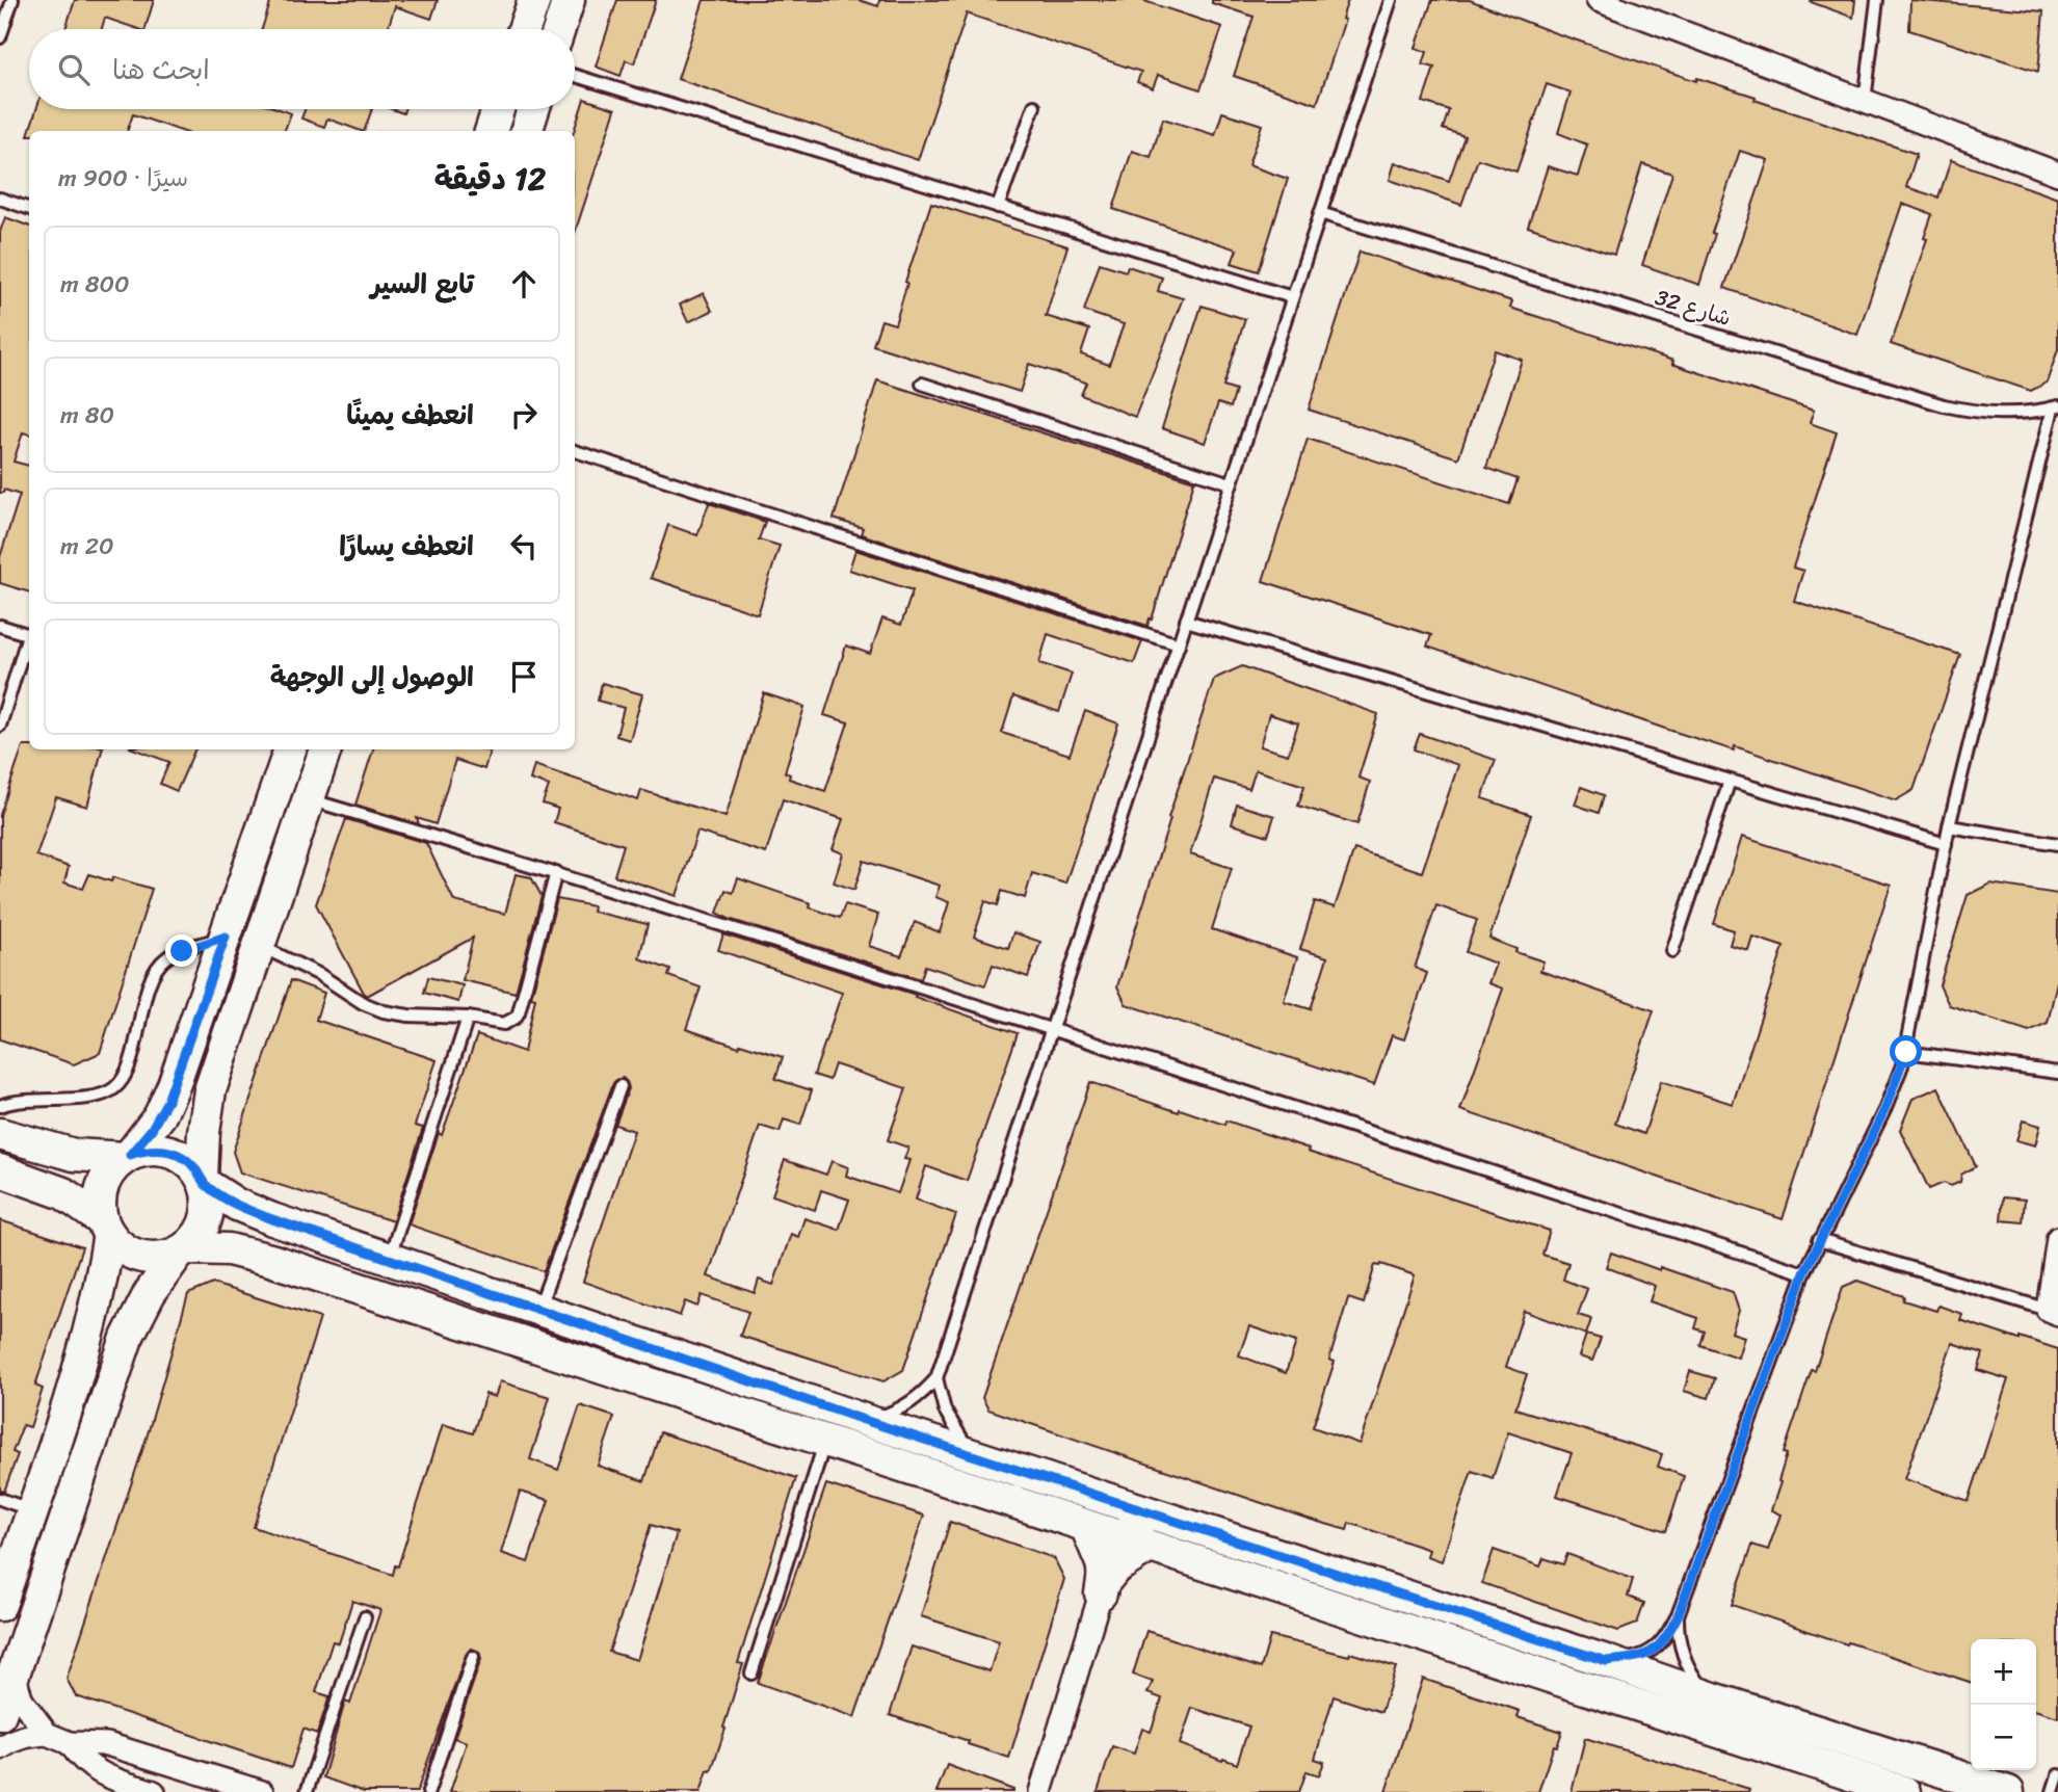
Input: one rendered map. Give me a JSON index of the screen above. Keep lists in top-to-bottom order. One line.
{"streets":{"lane":["شارع 32"]},"page":{"search":"ابحث هنا","heading":["12 دقيقة","سيرًا · 900 m"],"list":[["تابع السير","800 m"],["انعطف يمينًا","80 m"],["انعطف يسارًا","20 m"],"الوصول إلى الوجهة"],"map_buttons":["+","−"]}}
